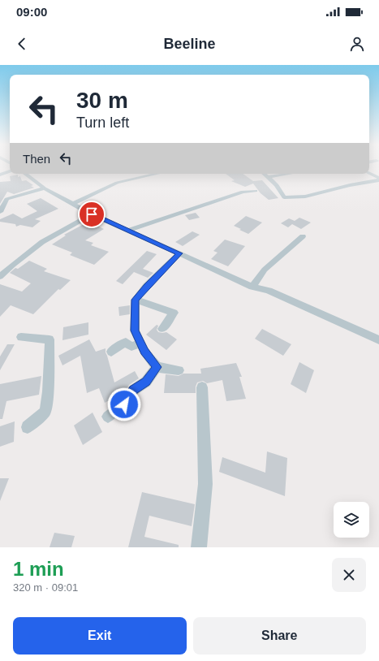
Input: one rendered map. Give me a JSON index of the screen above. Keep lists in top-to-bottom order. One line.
{"page":{"status":"09:00","header":"Beeline","turn":["30 m","Turn left"],"then":"Then","heading":["1 min","320 m · 09:01"],"buttons":["Exit","Share"]}}
